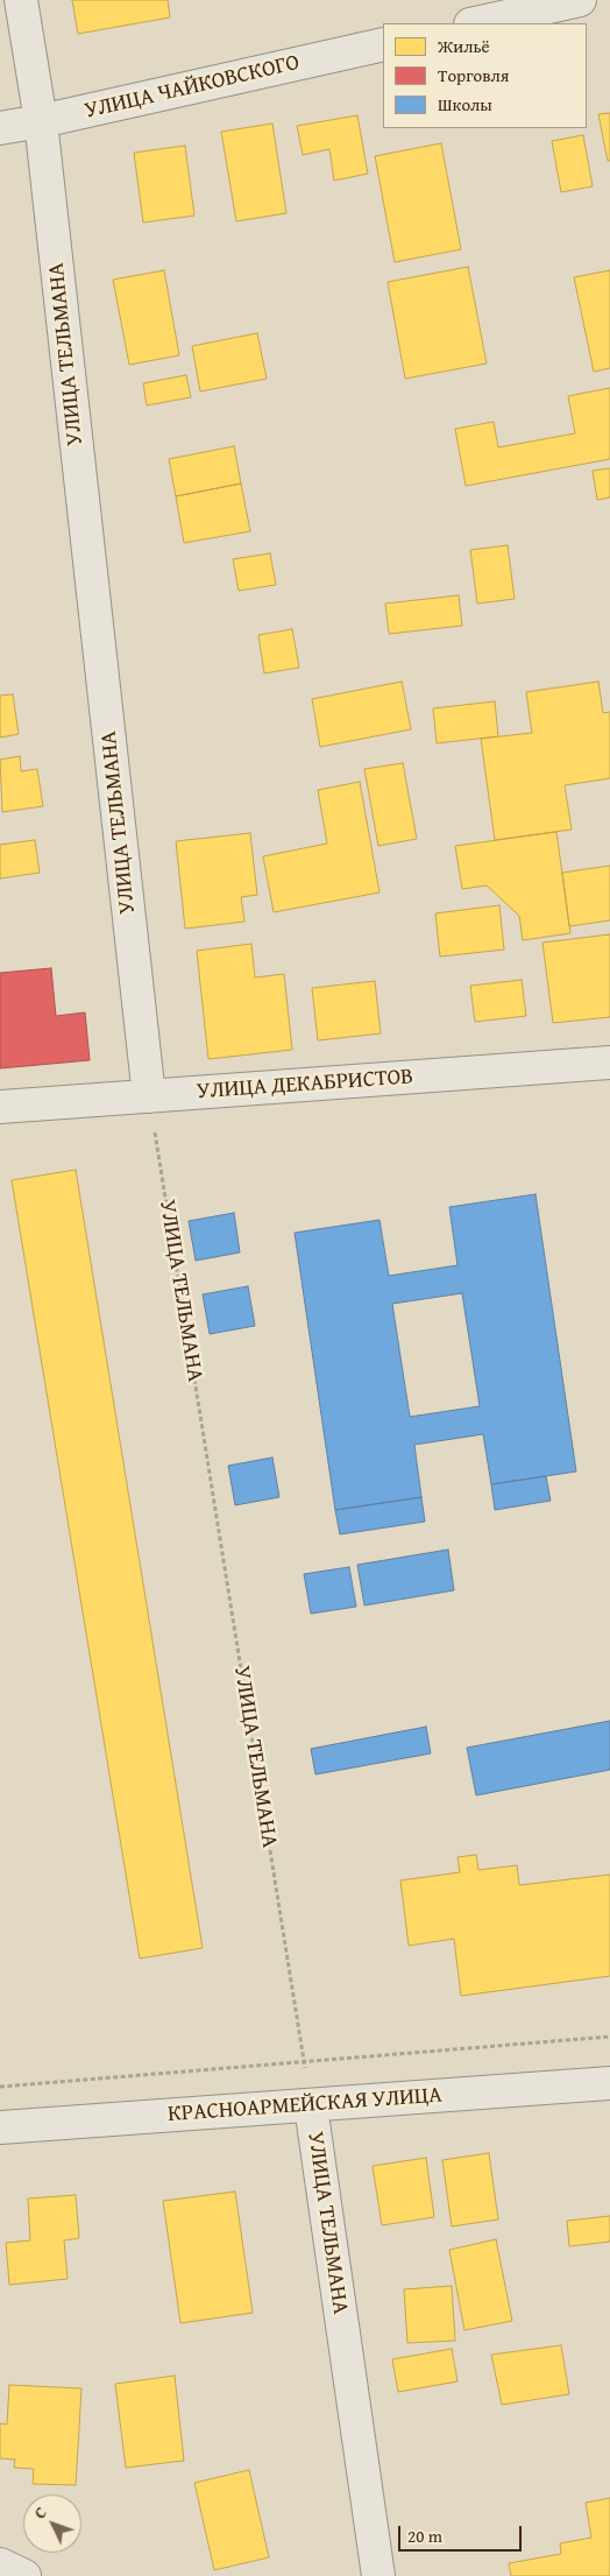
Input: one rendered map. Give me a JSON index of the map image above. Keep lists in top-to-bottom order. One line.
{"streets":{"street":["УЛИЦА ЧАЙКОВСКОГО","УЛИЦА ТЕЛЬМАНА","УЛИЦА ДЕКАБРИСТОВ","КРАСНОАРМЕЙСКАЯ УЛИЦА"]},"crossings":[["УЛИЦА ЧАЙКОВСКОГО","УЛИЦА ТЕЛЬМАНА"],["УЛИЦА ТЕЛЬМАНА","УЛИЦА ДЕКАБРИСТОВ"],["УЛИЦА ТЕЛЬМАНА","КРАСНОАРМЕЙСКАЯ УЛИЦА"]],"legend":["Жильё","Торговля","Школы"],"scale_bar":"20 m","north":"top left"}
